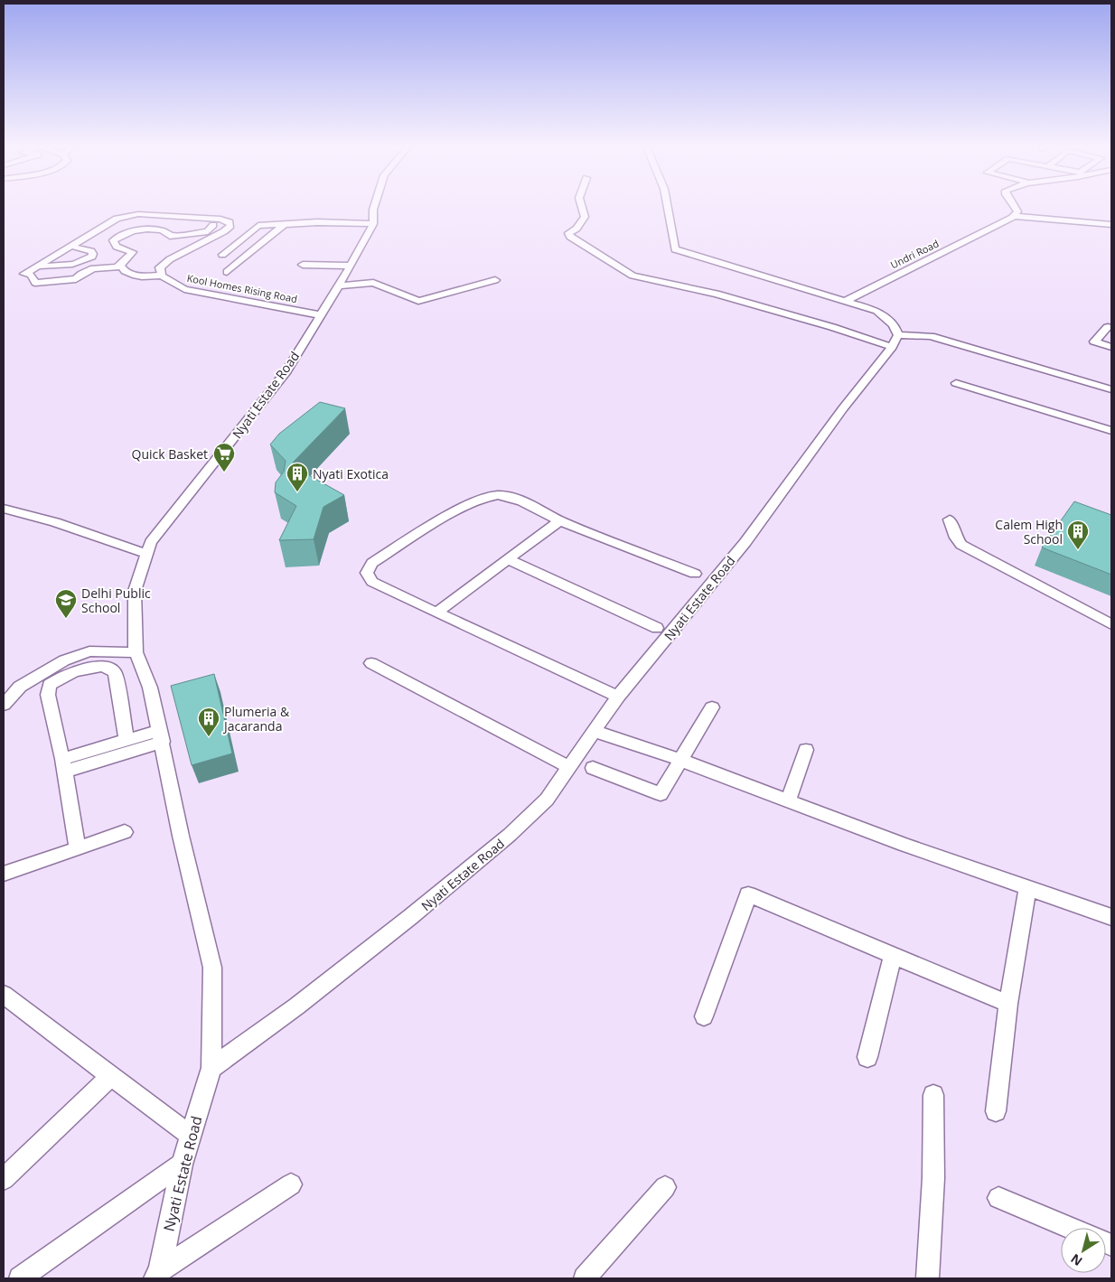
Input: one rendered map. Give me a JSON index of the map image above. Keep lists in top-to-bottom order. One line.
{"streets":{"street":["Undri Road","Kool Homes Rising Road","Nyati Estate Road"]},"crossings":[["Kool Homes Rising Road","Nyati Estate Road"]],"places":{"supermarket":["Quick Basket"],"building":["Nyati Exotica","Calem High School","Plumeria & Jacaranda"],"school or university":["Delhi Public School"]},"north":"bottom left"}
